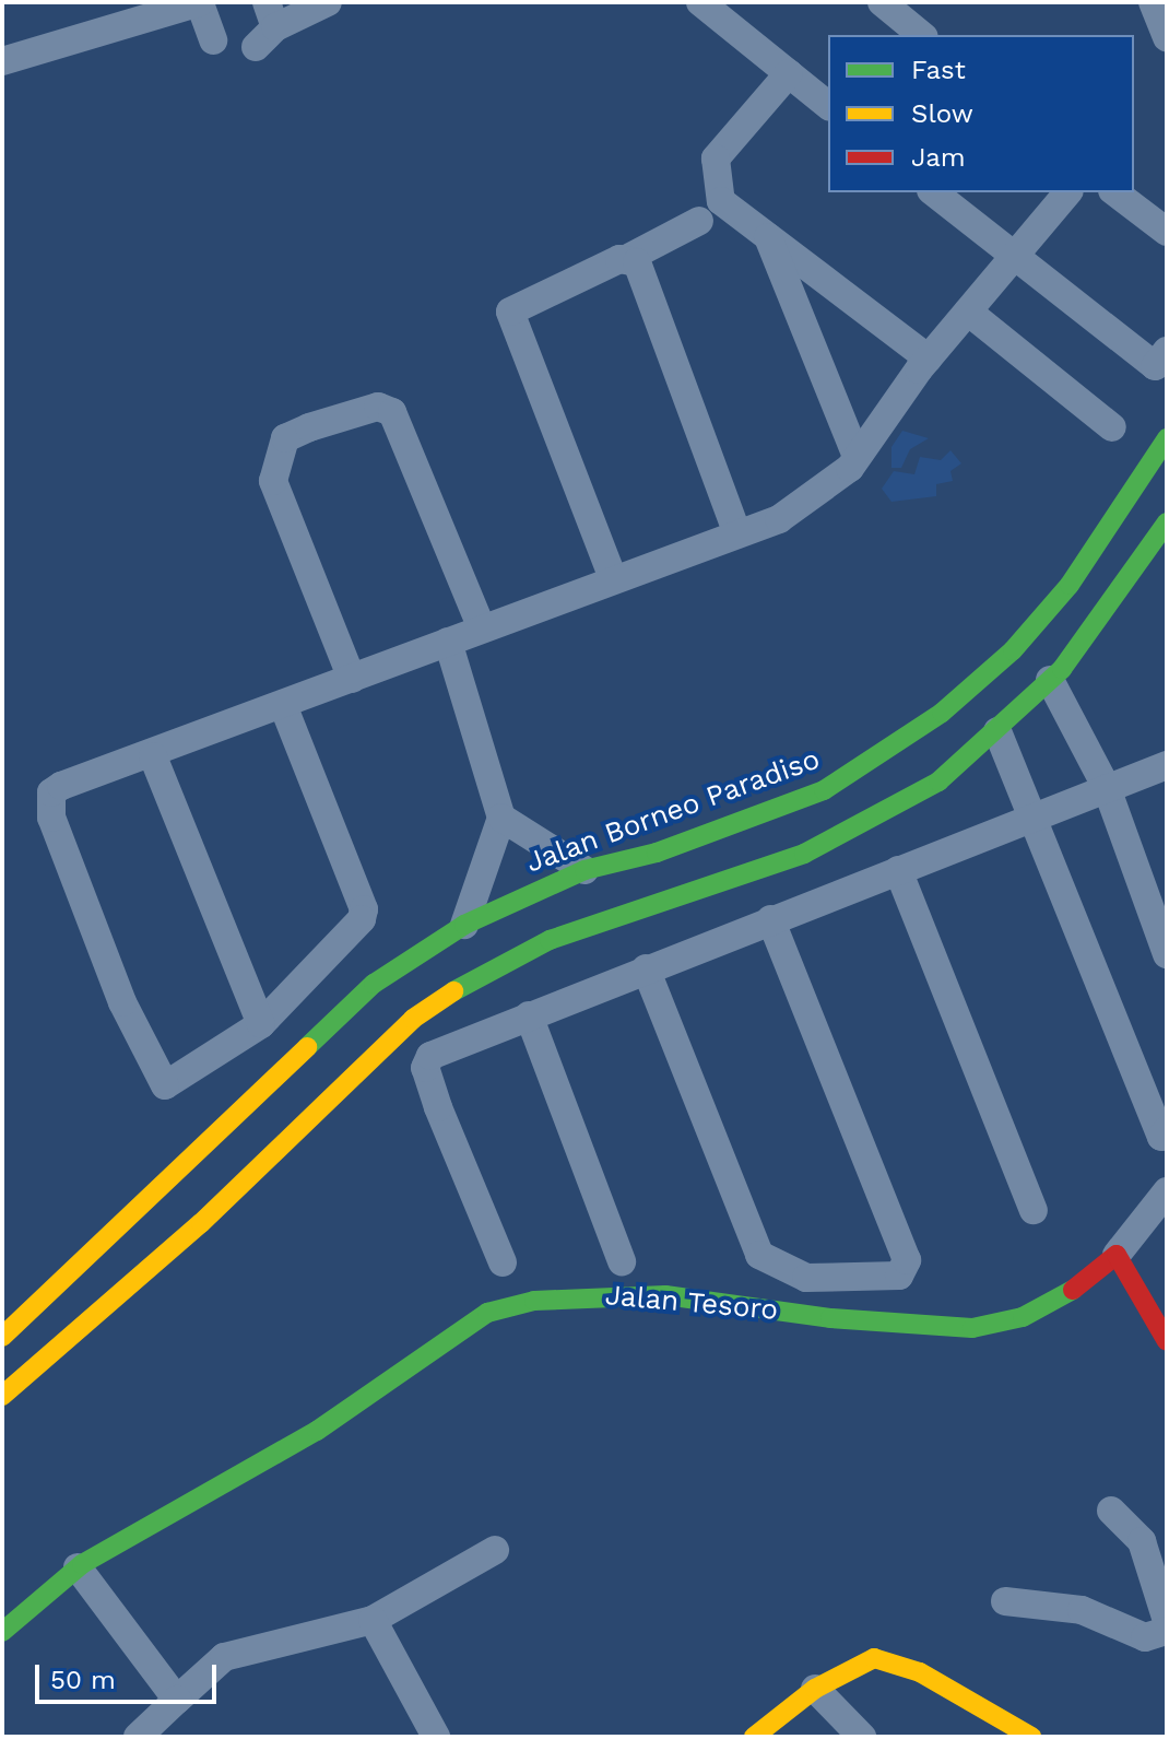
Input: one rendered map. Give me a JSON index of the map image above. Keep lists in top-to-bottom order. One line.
{"streets":{"street":["Jalan Borneo Paradiso","Jalan Tesoro"]},"legend":["Fast","Slow","Jam"],"scale_bar":"50 m"}
